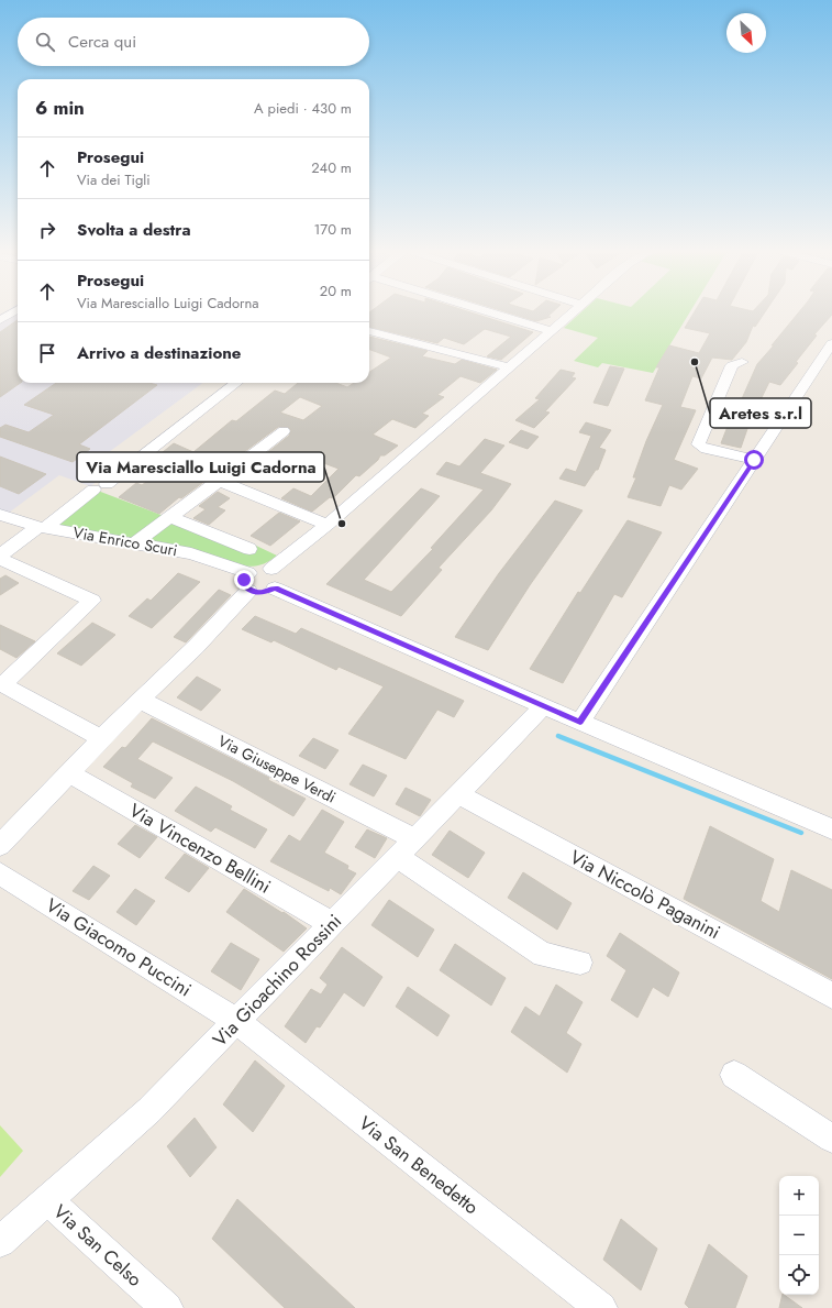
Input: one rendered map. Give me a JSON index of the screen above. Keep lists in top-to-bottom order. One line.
{"streets":{"street":["Via Enrico Scuri","Via Giuseppe Verdi","Via Vincenzo Bellini","Via Niccolò Paganini","Via Giacomo Puccini","Via Gioachino Rossini","Via San Benedetto","Via San Celso"]},"crossings":[["Via Giuseppe Verdi","Via Gioachino Rossini"],["Via Vincenzo Bellini","Via Gioachino Rossini"],["Via Niccolò Paganini","Via Gioachino Rossini"],["Via Giacomo Puccini","Via Gioachino Rossini"],["Via Giacomo Puccini","Via San Benedetto"],["Via Gioachino Rossini","Via San Benedetto"],["Via Gioachino Rossini","Via San Celso"]],"places":["Aretes s.r.l","Via Maresciallo Luigi Cadorna"],"north":"bottom right","page":{"search":"Cerca qui","heading":["6 min","A piedi · 430 m"],"list":[["Prosegui","Via dei Tigli","240 m"],["Svolta a destra","170 m"],["Prosegui","Via Maresciallo Luigi Cadorna","20 m"],"Arrivo a destinazione"],"map_buttons":["+","−"]}}
